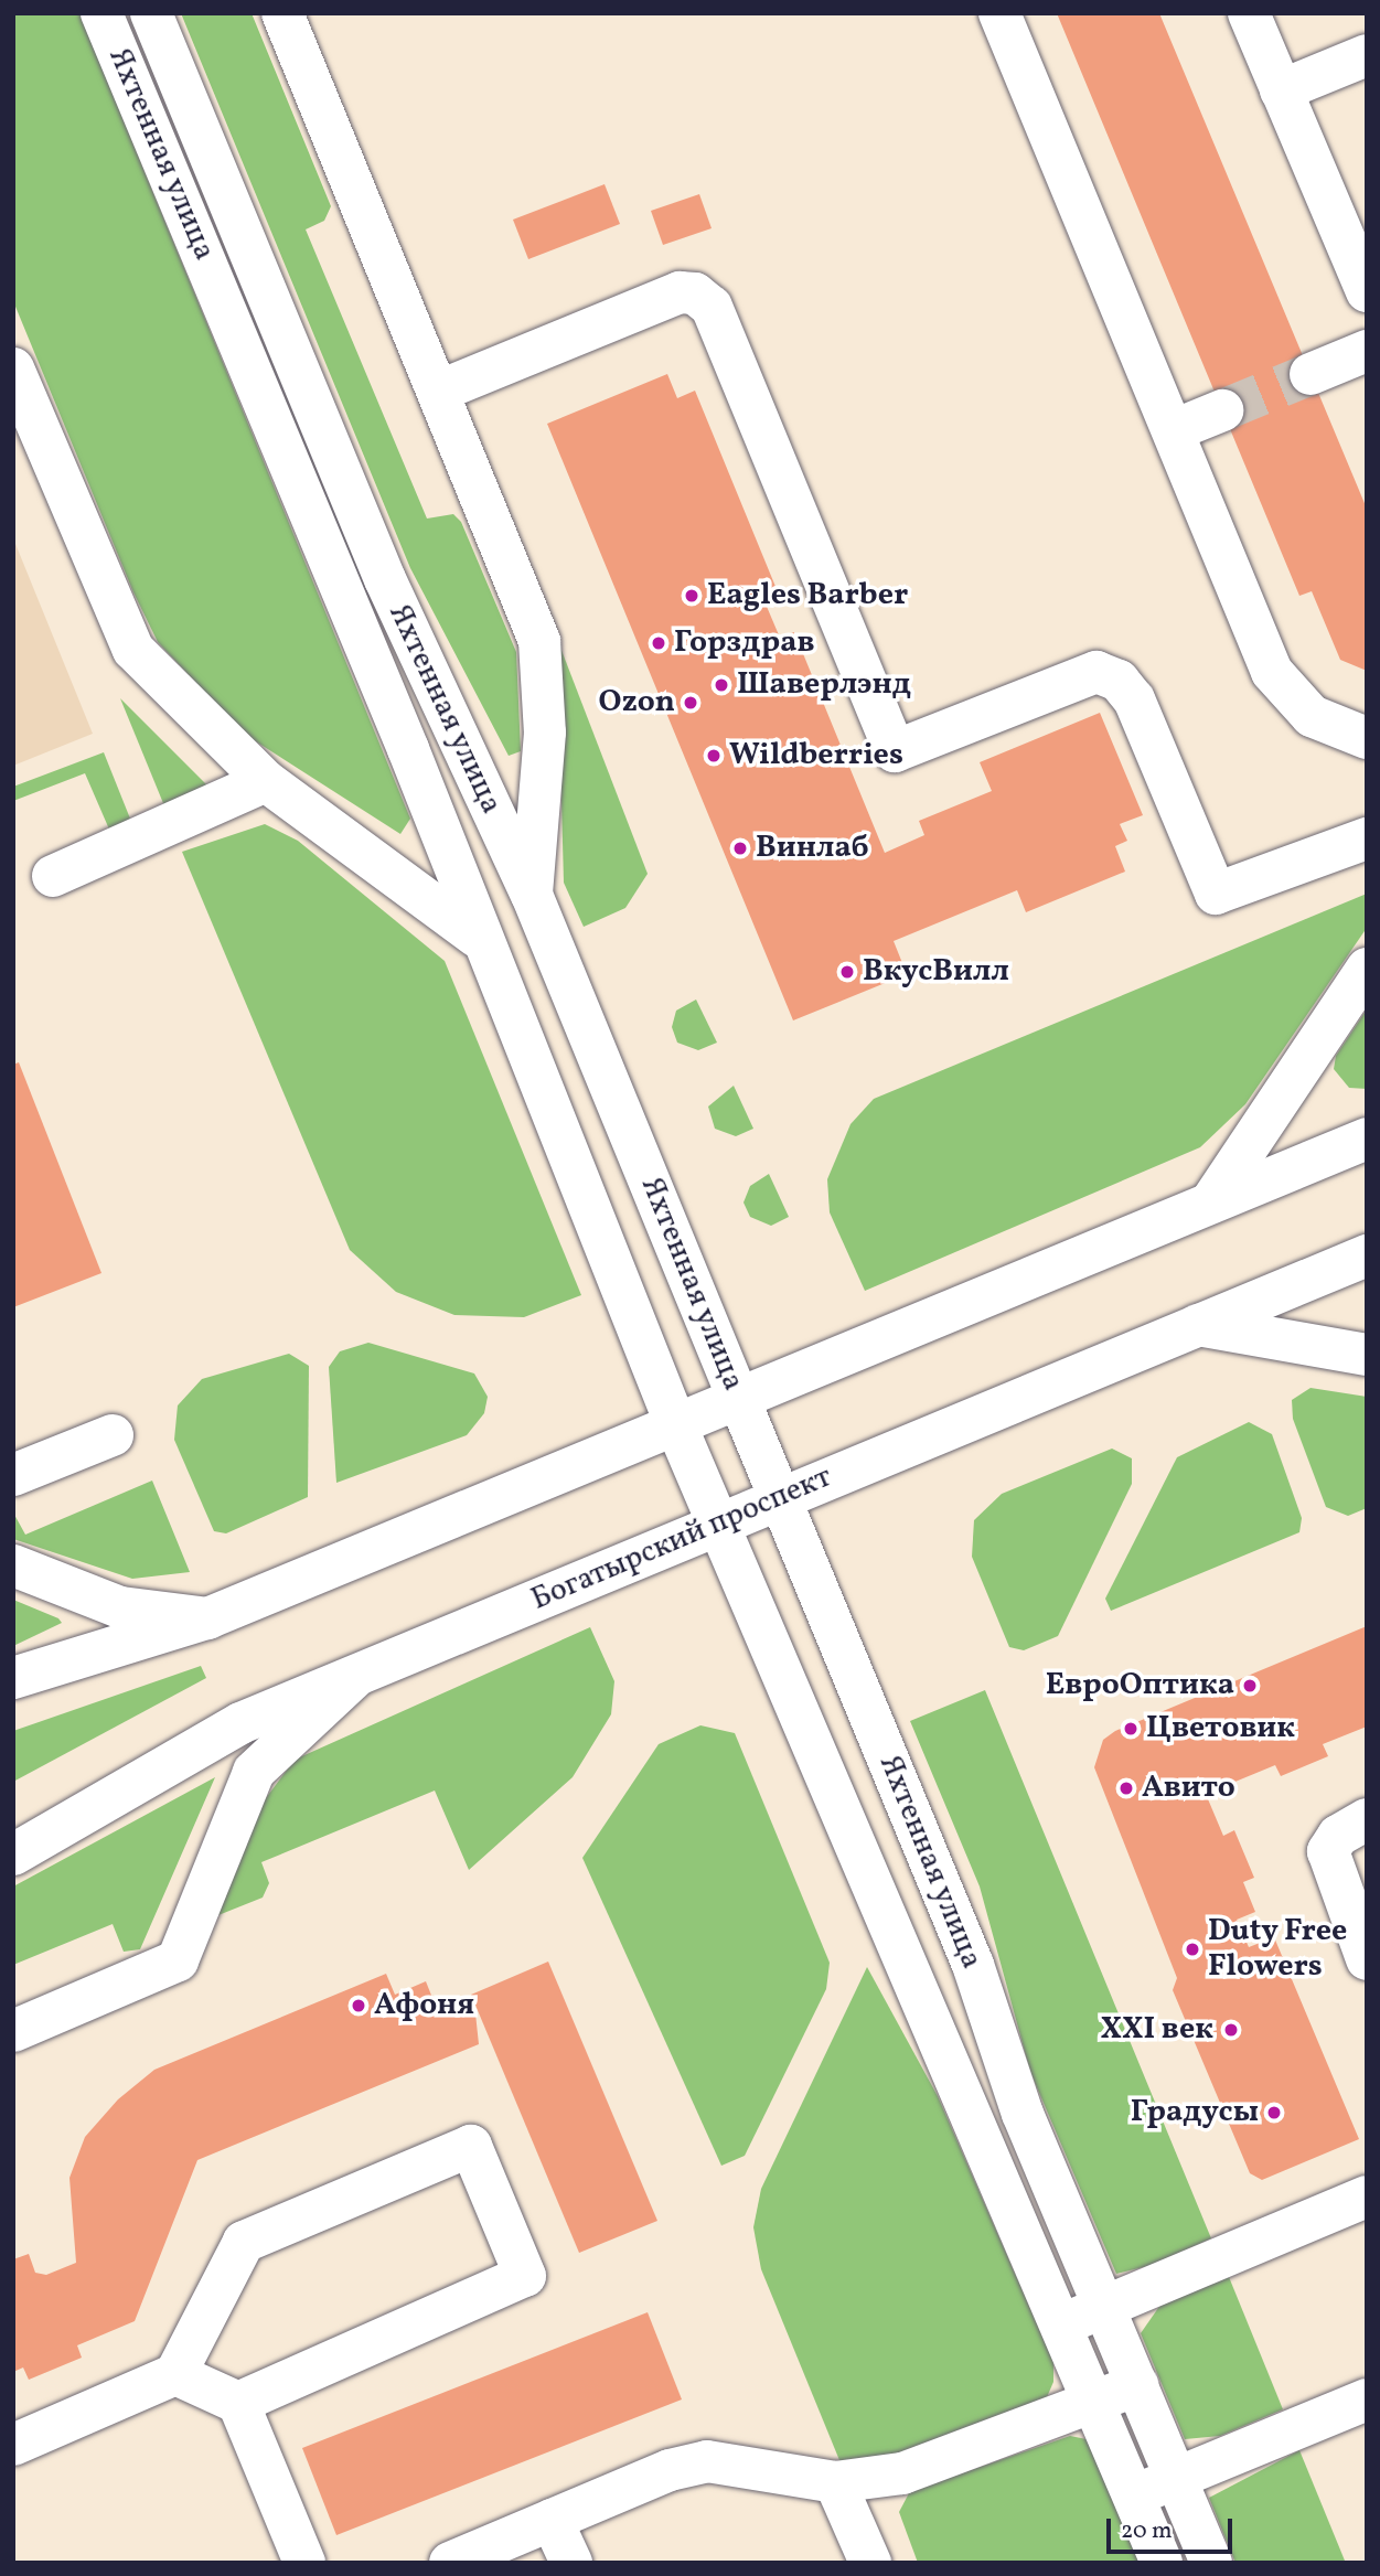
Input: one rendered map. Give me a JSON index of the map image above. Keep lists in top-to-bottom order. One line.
{"streets":{"main road":["Яхтенная улица","Богатырский проспект"]},"crossings":[["Яхтенная улица","Богатырский проспект"]],"places":["Eagles Barber","Горздрав","Шаверлэнд","Ozon","Wildberries","Винлаб","ВкусВилл","ЕвроОптика","Цветовик","Авито","Duty Free Flowers","Афоня","XXI век","Градусы"],"scale_bar":"20 m"}
